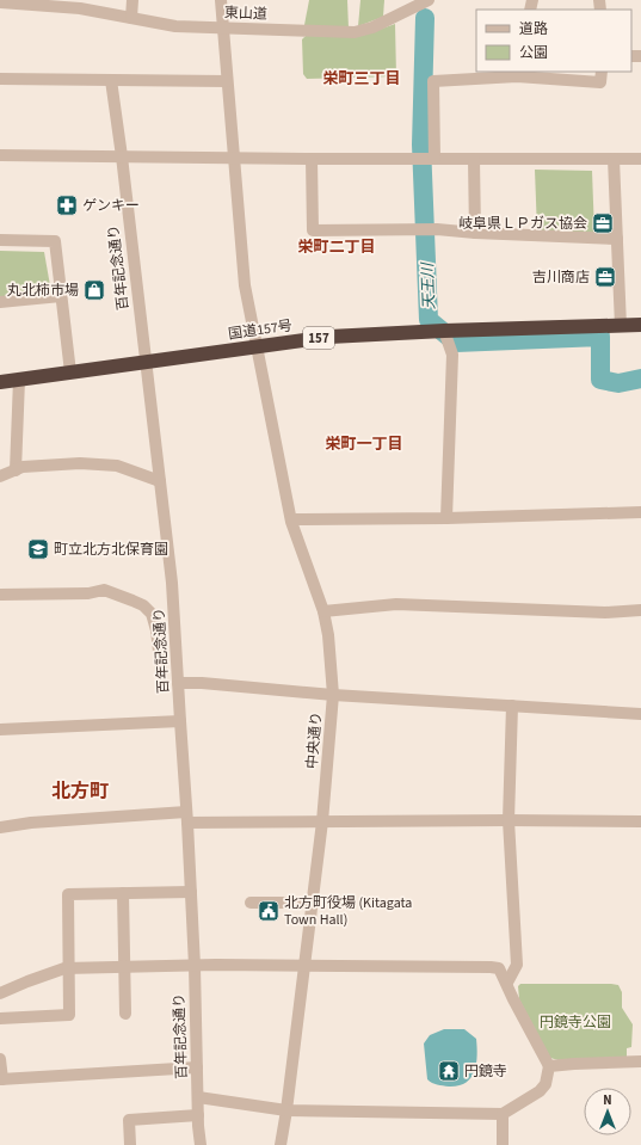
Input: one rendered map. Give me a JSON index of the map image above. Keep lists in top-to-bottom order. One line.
{"streets":{"highway":["国道157号","157"],"street":["東山道","百年記念通り","中央通り"]},"crossings":[["東山道","中央通り"],["百年記念通り","国道157号"],["国道157号","中央通り"]],"districts":["栄町三丁目","栄町二丁目","栄町一丁目","北方町"],"water":["天王川"],"parks":["円鏡寺公園"],"places":{"pharmacy":["ゲンキー"],"office":["岐阜県ＬＰガス協会","吉川商店"],"shop":["丸北柿市場"],"school or university":["町立北方北保育園"],"public building":["北方町役場 (Kitagata Town Hall)"],"temple":["円鏡寺"]},"legend":["道路","公園"],"north":"top"}
